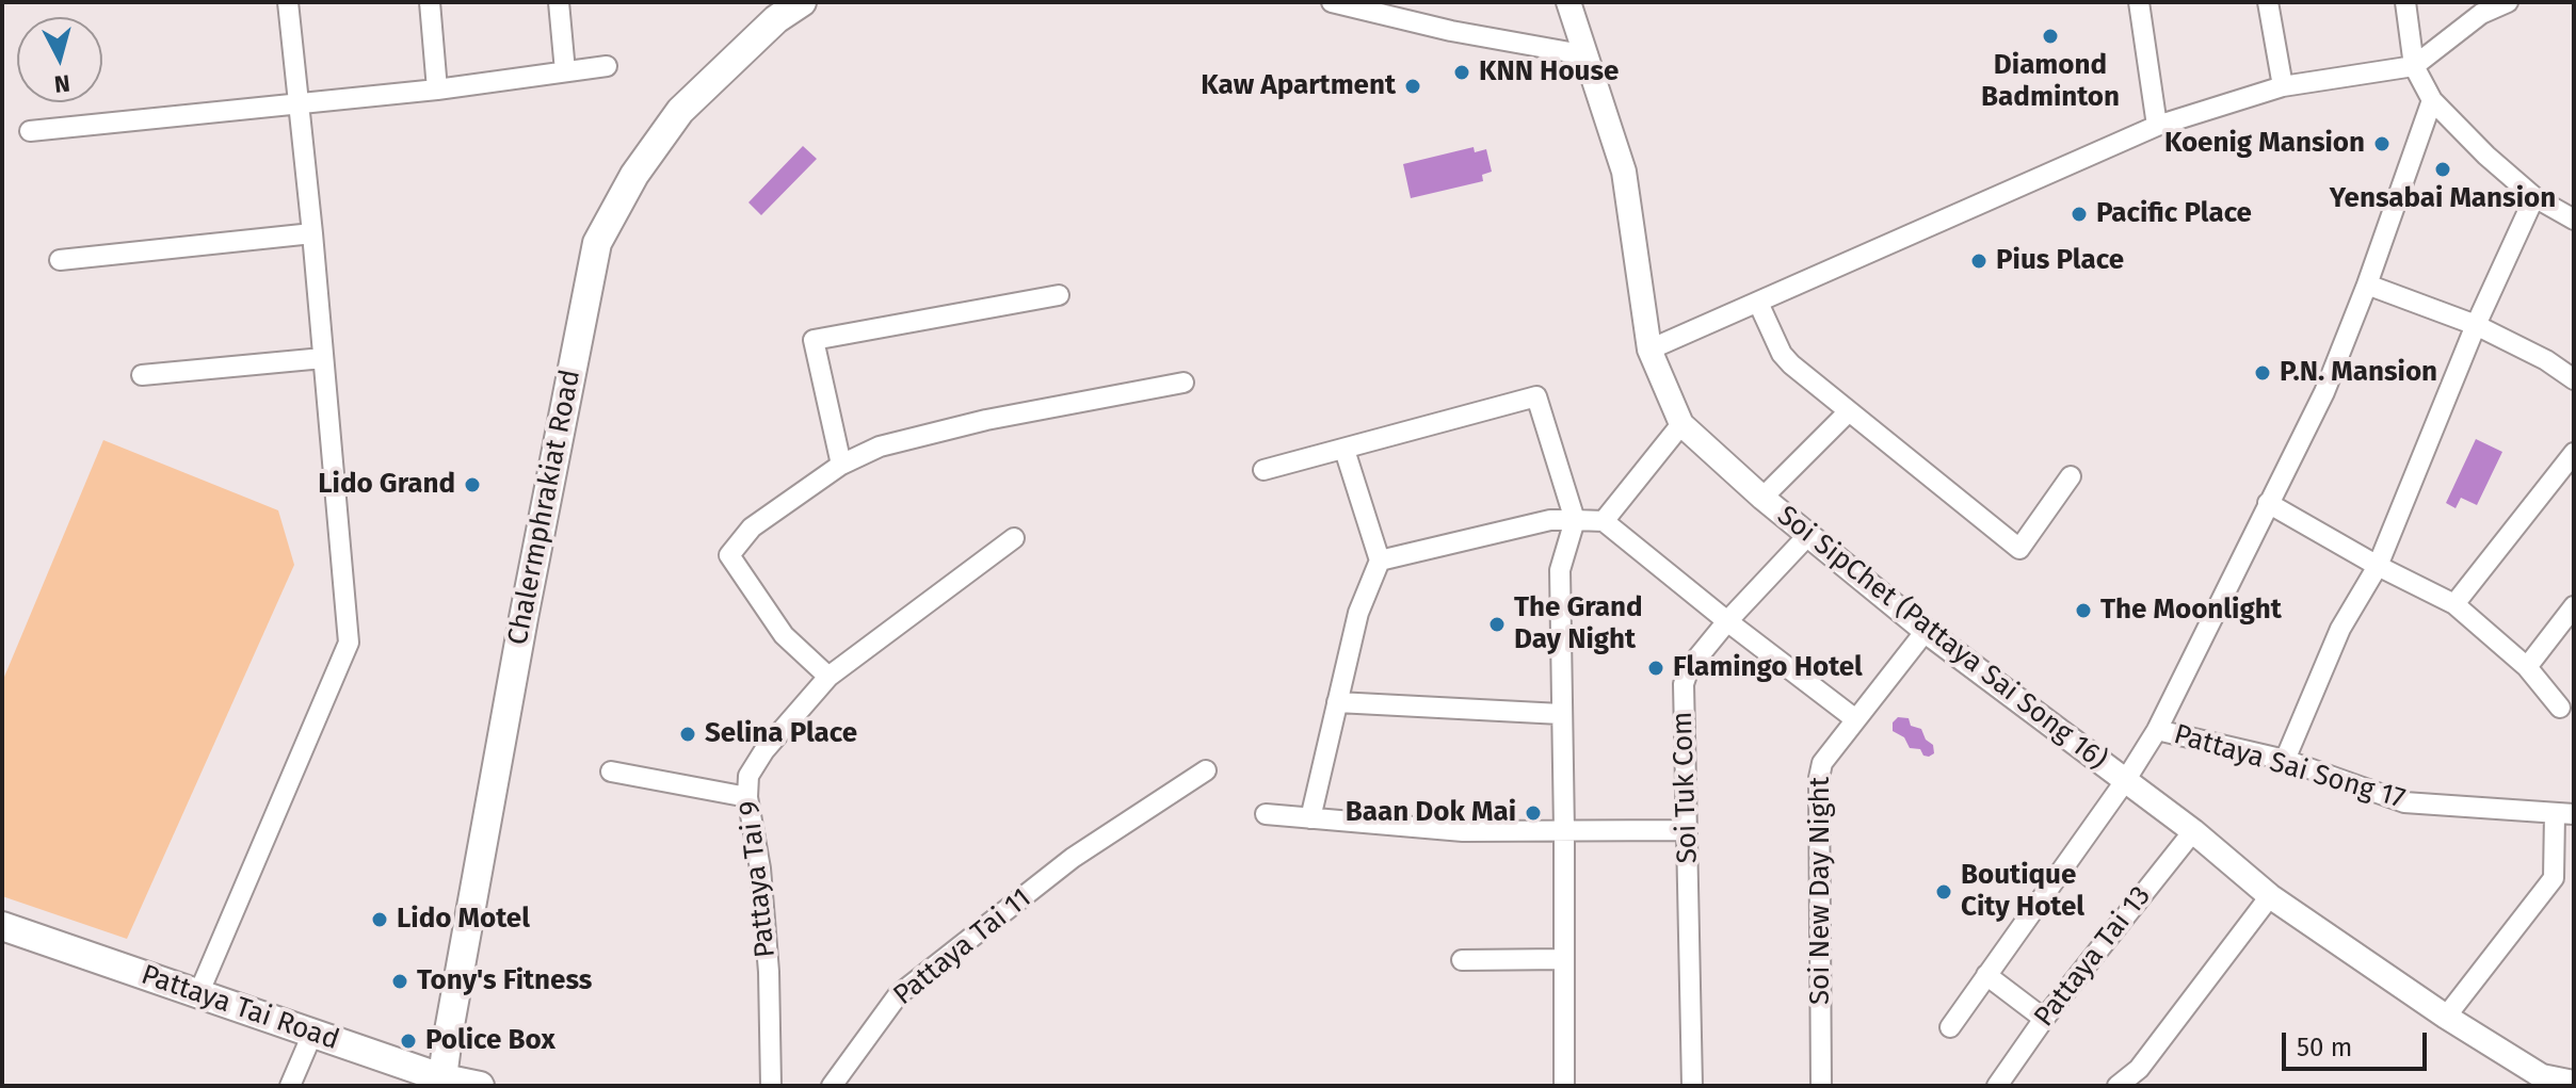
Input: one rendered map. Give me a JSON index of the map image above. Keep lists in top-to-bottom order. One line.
{"streets":{"main road":["Chalermphrakiat Road","Pattaya Tai Road"],"street":["Soi SipChet (Pattaya Sai Song 16)","Pattaya Sai Song 17","Soi Tuk Com","Pattaya Tai 9","Soi New Day Night","Pattaya Tai 11","Pattaya Tai 13"]},"crossings":[["Chalermphrakiat Road","Pattaya Tai Road"],["Soi SipChet (Pattaya Sai Song 16)","Soi Tuk Com"],["Soi SipChet (Pattaya Sai Song 16)","Soi New Day Night"],["Soi SipChet (Pattaya Sai Song 16)","Pattaya Tai 13"]],"places":["Diamond Badminton","KNN House","Kaw Apartment","Koenig Mansion","Yensabai Mansion","Pacific Place","Pius Place","P.N. Mansion","Lido Grand","The Moonlight","The Grand Day Night","Flamingo Hotel","Selina Place","Baan Dok Mai","Boutique City Hotel","Lido Motel","Tony's Fitness","Police Box"],"scale_bar":"50 m","north":"bottom"}
